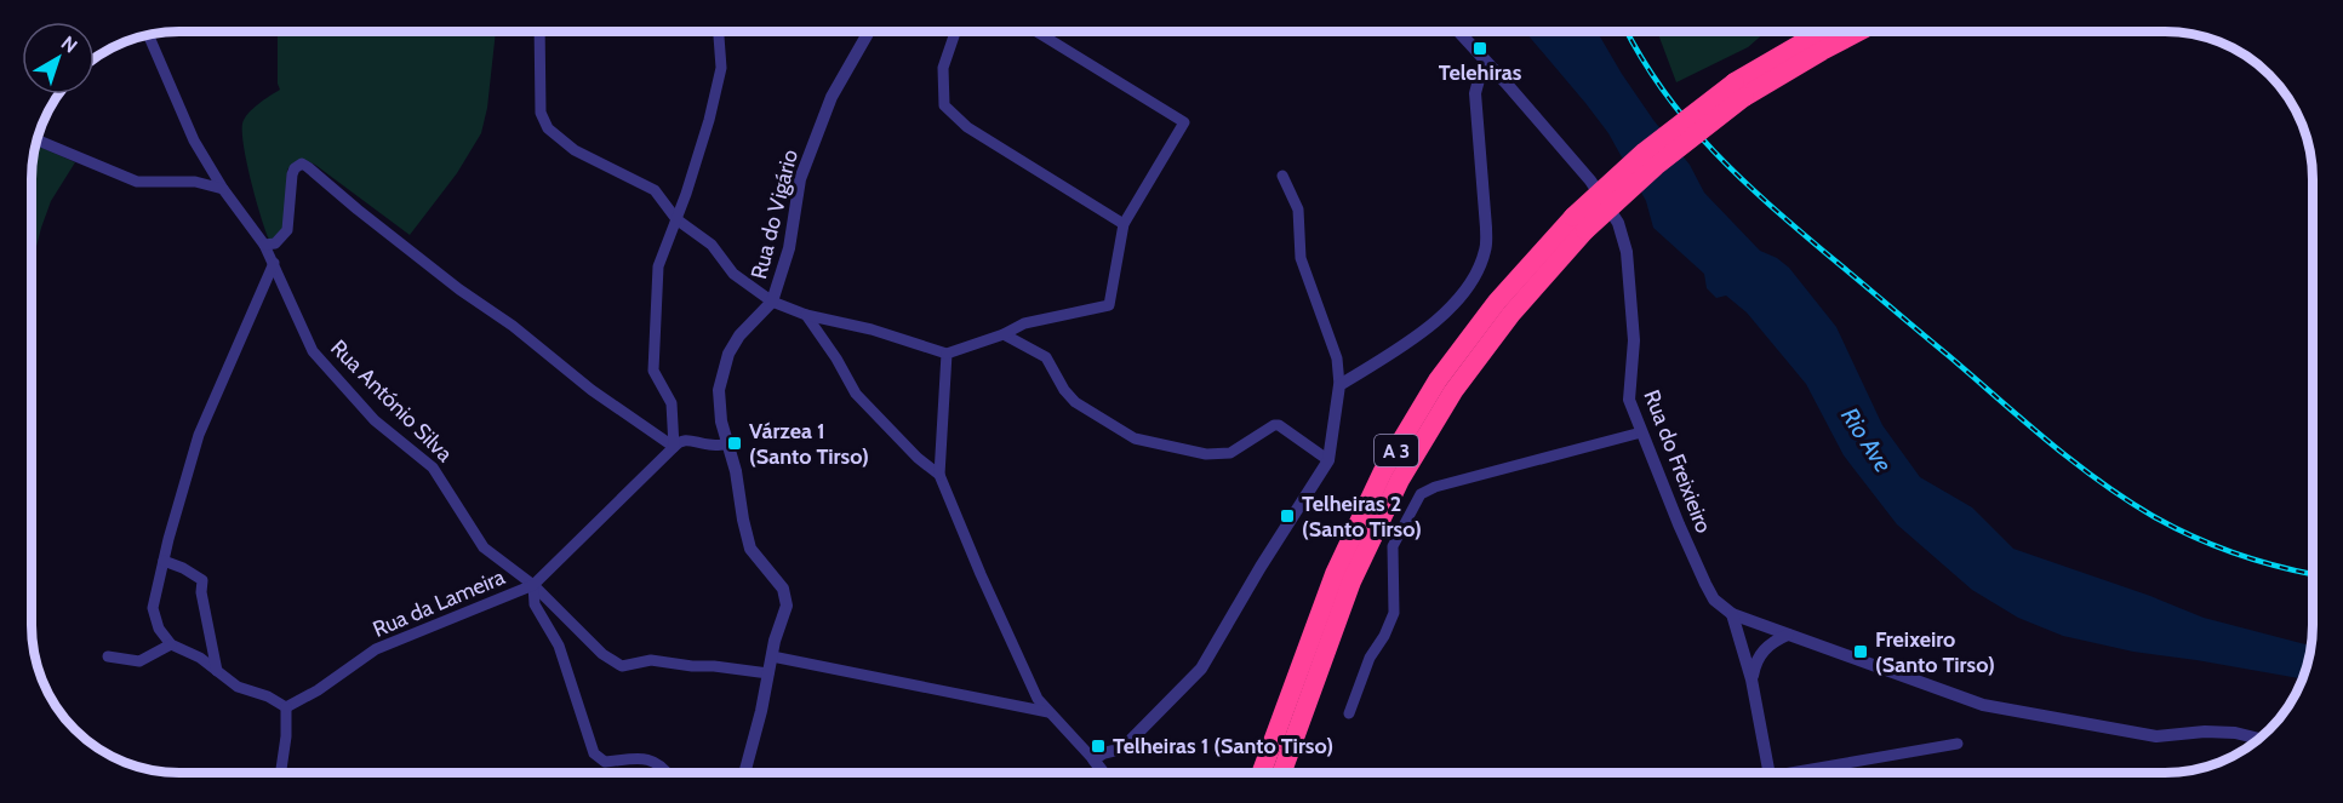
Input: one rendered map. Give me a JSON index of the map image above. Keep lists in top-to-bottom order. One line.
{"streets":{"highway":["A 3"],"street":["Rua do Vigário","Rua António Silva","Rua do Freixieiro","Rua da Lameira"]},"crossings":[["Rua António Silva","Rua da Lameira"]],"water":["Rio Ave"],"places":{"transit":["Telehiras","Várzea 1 (Santo Tirso)","Telheiras 2 (Santo Tirso)","Freixeiro (Santo Tirso)","Telheiras 1 (Santo Tirso)"]},"north":"top right"}
